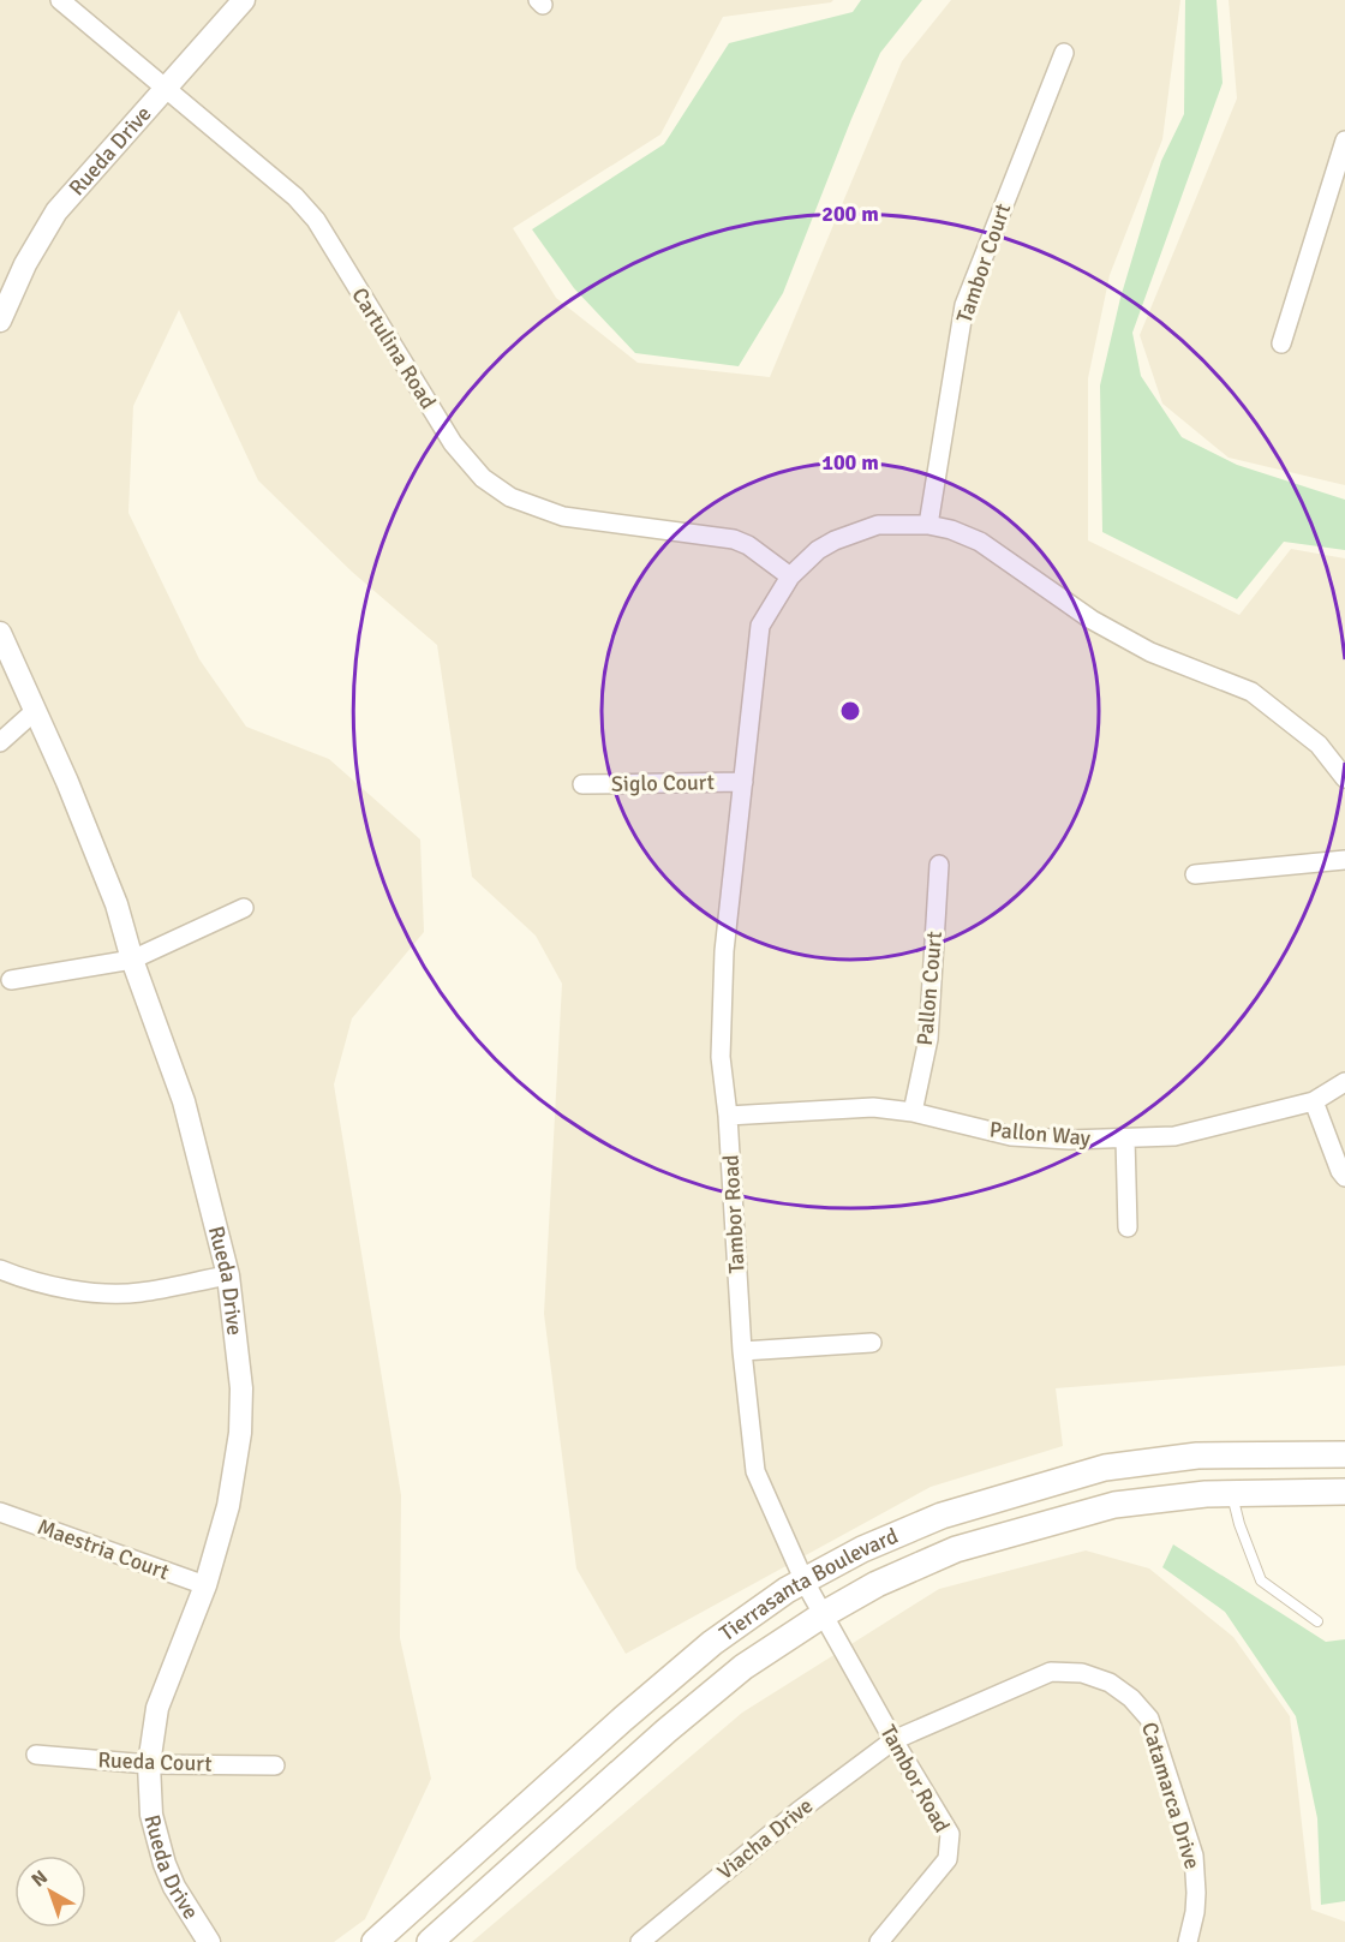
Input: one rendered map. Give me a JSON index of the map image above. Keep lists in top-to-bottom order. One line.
{"streets":{"main road":["Tierrasanta Boulevard"],"street":["Rueda Drive","Tambor Court","Cartulina Road","Siglo Court","Pallon Court","Pallon Way","Tambor Road","Maestria Court","Rueda Court","Catamarca Drive","Viacha Drive"]},"crossings":[["Rueda Drive","Cartulina Road"],["Rueda Drive","Maestria Court"],["Rueda Drive","Rueda Court"],["Tambor Court","Tambor Road"],["Cartulina Road","Tambor Road"],["Siglo Court","Tambor Road"],["Pallon Court","Pallon Way"],["Pallon Way","Tambor Road"],["Tambor Road","Tierrasanta Boulevard"],["Tambor Road","Catamarca Drive"],["Tambor Road","Viacha Drive"],["Catamarca Drive","Viacha Drive"]],"north":"top left","rings":["200 m","100 m"]}
